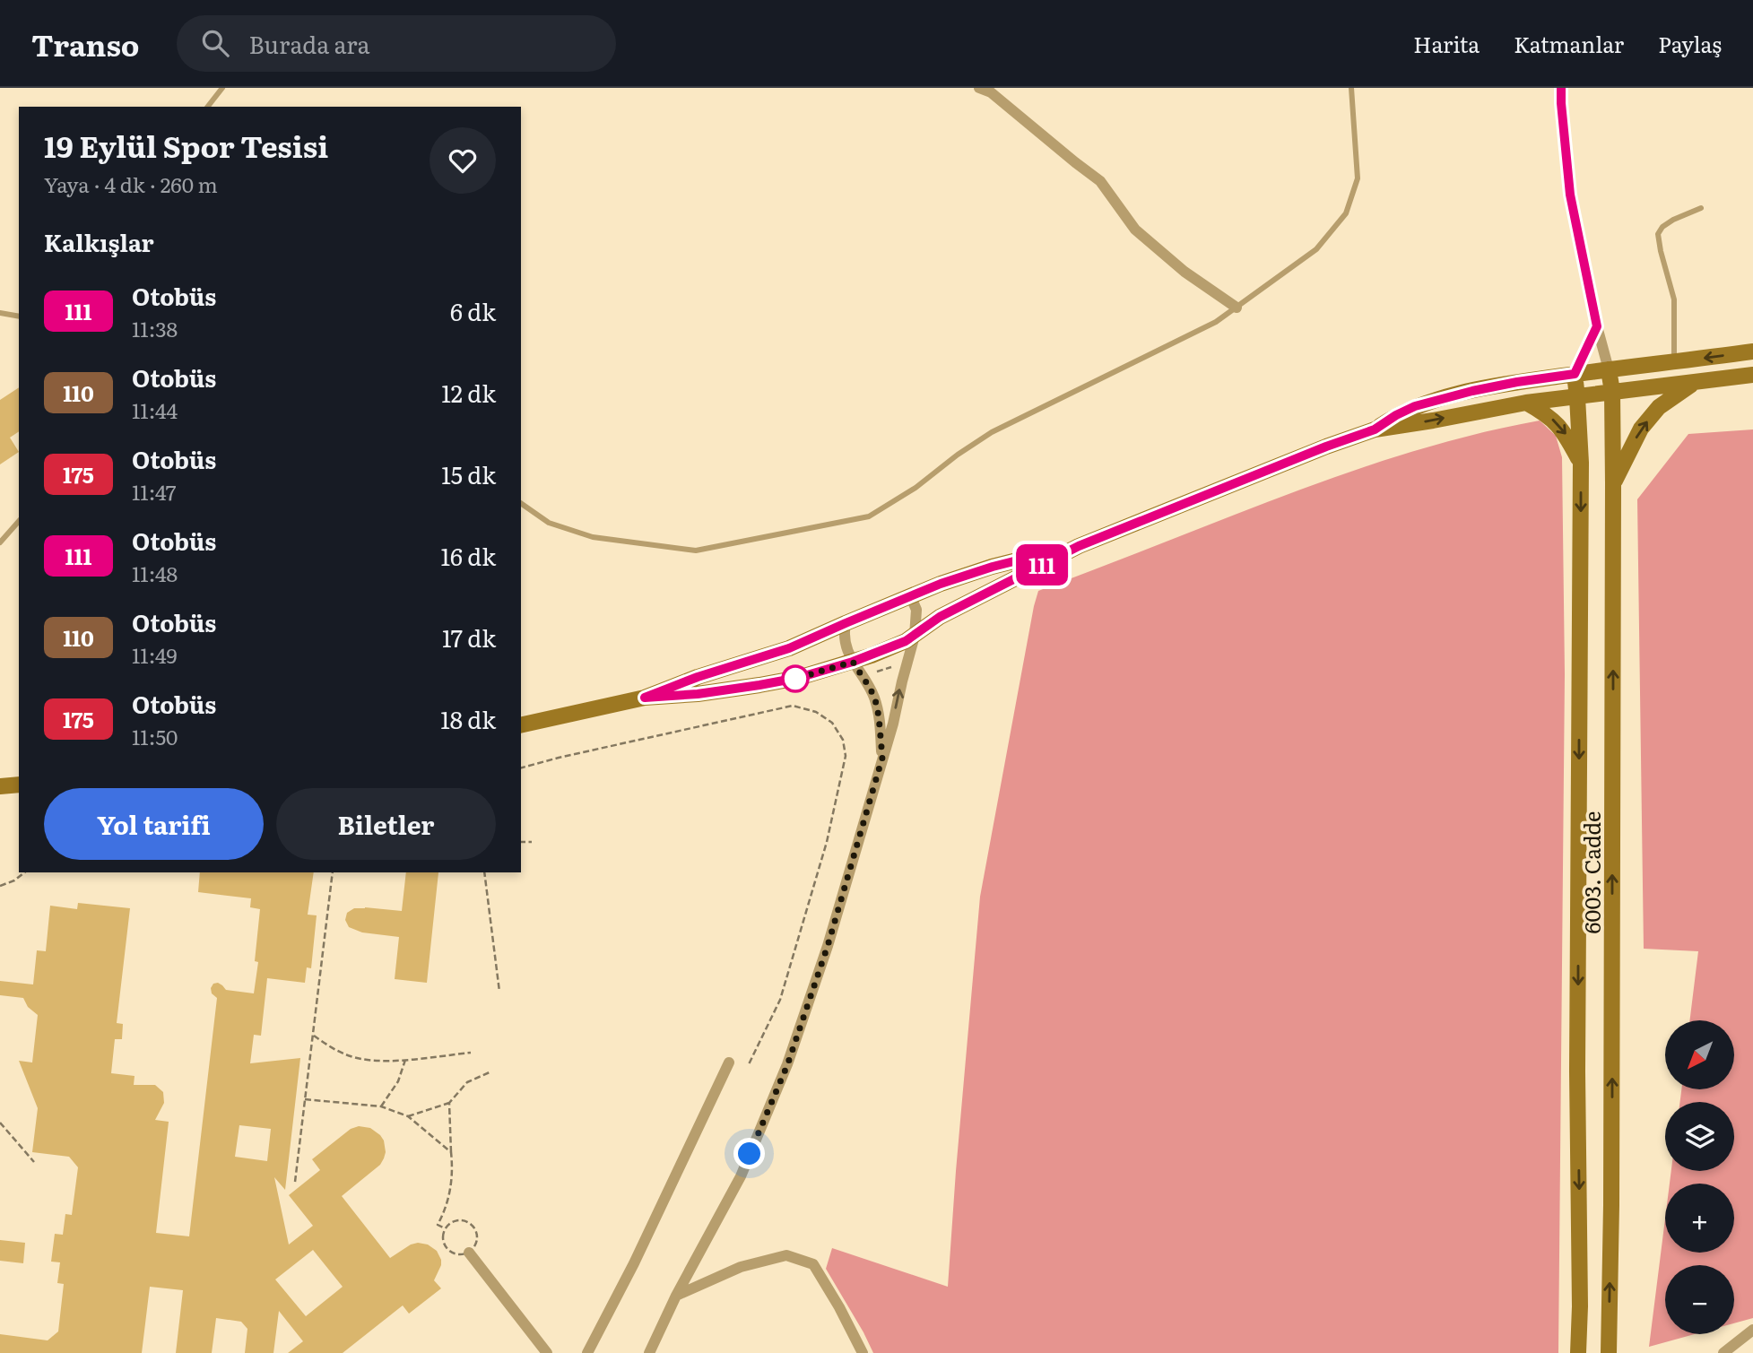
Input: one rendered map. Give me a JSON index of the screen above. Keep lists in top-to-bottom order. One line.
{"streets":{"main road":["6003. Cadde"]},"lines":["bus line 111"],"north":"bottom left","page":{"header":"Transo","search":"Burada ara","nav":["Harita","Katmanlar","Paylaş"],"on_map":"111","heading":[["19 Eylül Spor Tesisi","Yaya · 4 dk · 260 m"],"Kalkışlar"],"list":[{"mark":"111","name":"Otobüs","note":"11:38","value":"6 dk"},{"mark":"110","name":"Otobüs","note":"11:44","value":"12 dk"},{"mark":"175","name":"Otobüs","note":"11:47","value":"15 dk"},{"mark":"111","name":"Otobüs","note":"11:48","value":"16 dk"},{"mark":"110","name":"Otobüs","note":"11:49","value":"17 dk"},{"mark":"175","name":"Otobüs","note":"11:50","value":"18 dk"}],"buttons":["Yol tarifi","Biletler"],"map_buttons":["+","−"]}}
